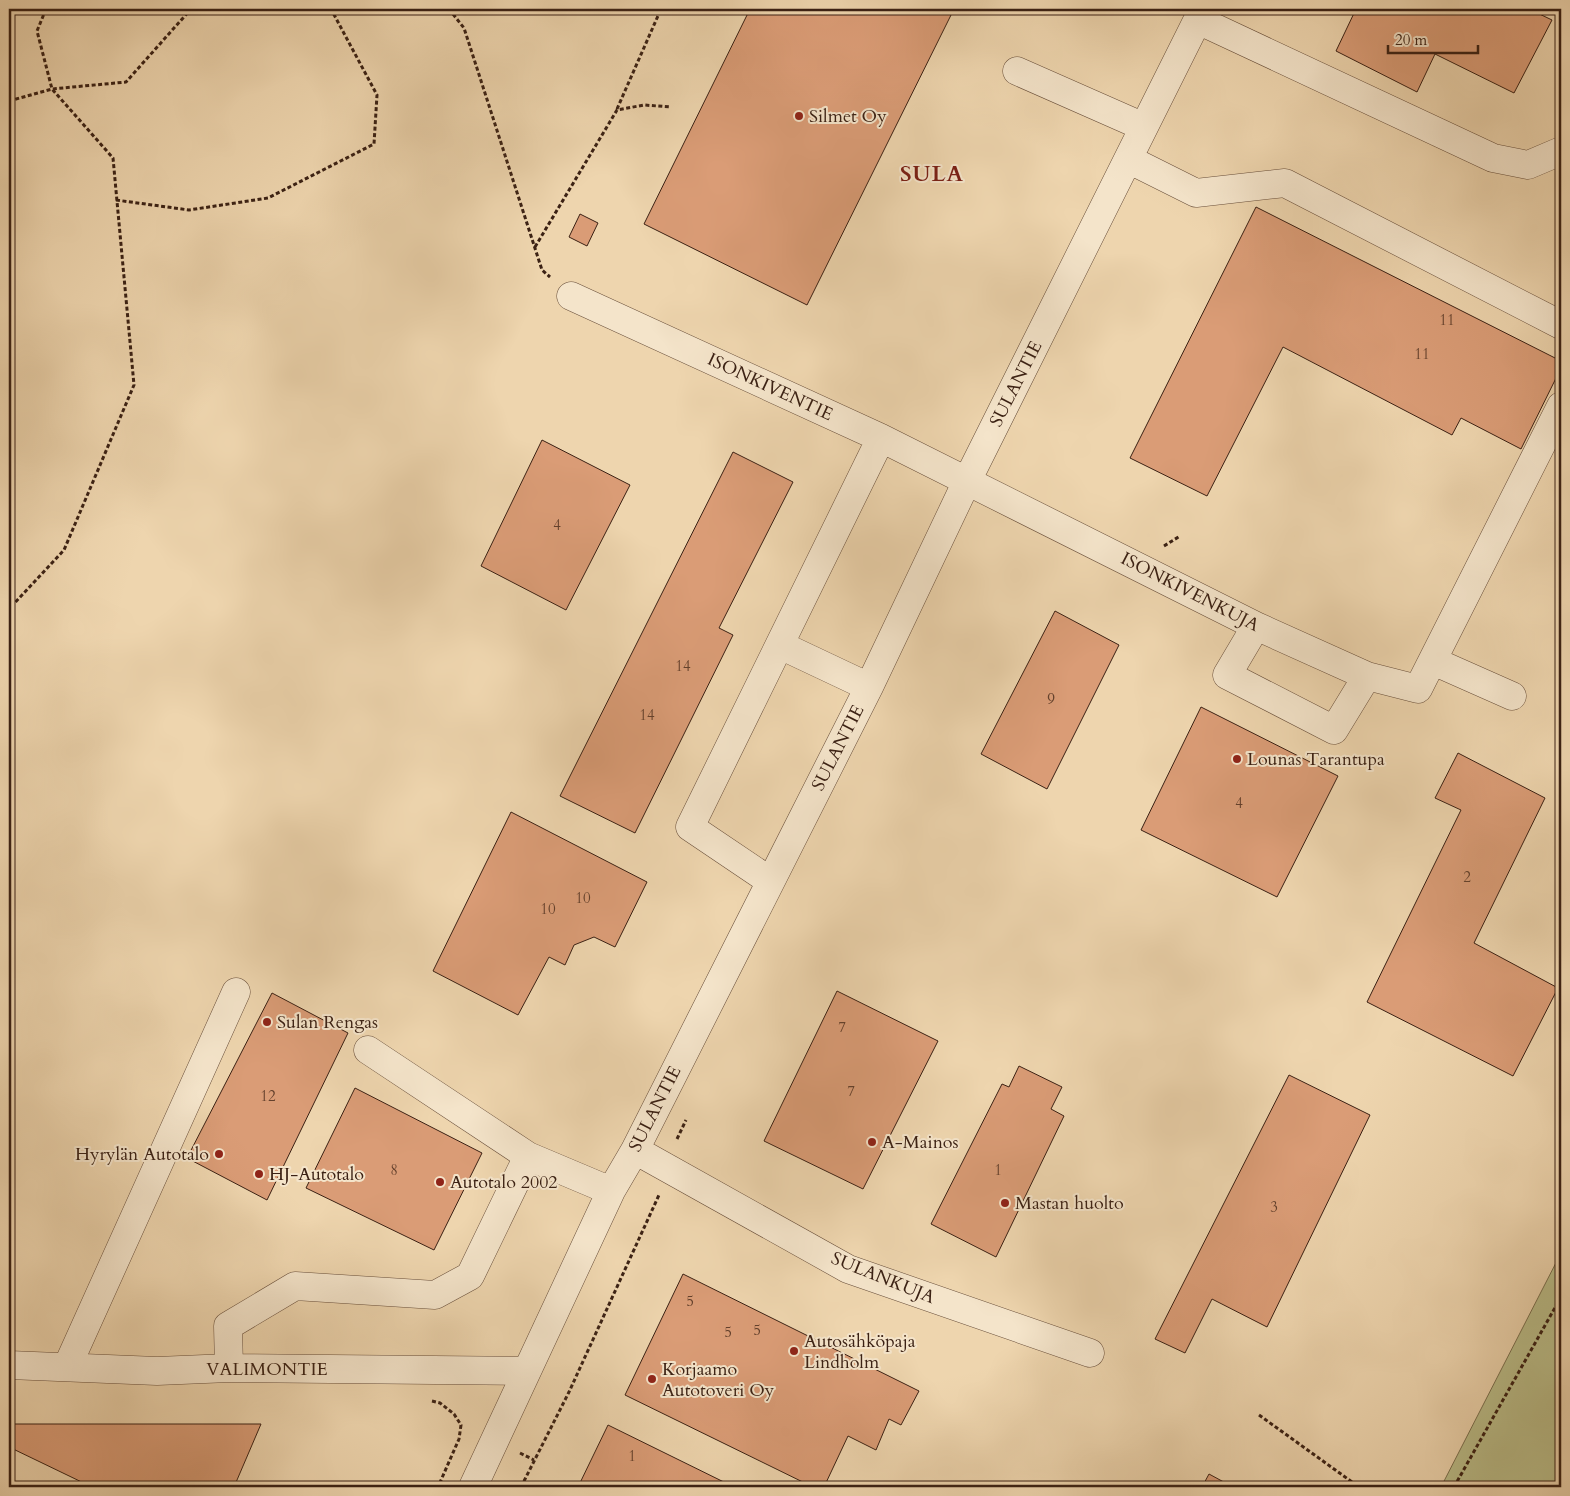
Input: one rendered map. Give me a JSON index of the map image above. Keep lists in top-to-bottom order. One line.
{"streets":{"street":["SULANTIE","ISONKIVENTIE","ISONKIVENKUJA","SULANKUJA","VALIMONTIE"]},"crossings":[["SULANTIE","ISONKIVENTIE"],["SULANTIE","ISONKIVENKUJA"],["SULANTIE","SULANKUJA"],["SULANTIE","VALIMONTIE"],["ISONKIVENTIE","ISONKIVENKUJA"]],"districts":["SULA"],"places":["Silmet Oy","Lounas Tarantupa","Sulan Rengas","A-Mainos","Hyrylän Autotalo","HJ-Autotalo","Autotalo 2002","Mastan huolto","Autosähköpaja Lindholm","Korjaamo Autotoveri Oy"],"house_numbers":["11","11","4","14","9","14","4","2","10","10","7","7","12","8","1","3","5","5","5","1"],"scale_bar":"20 m"}
